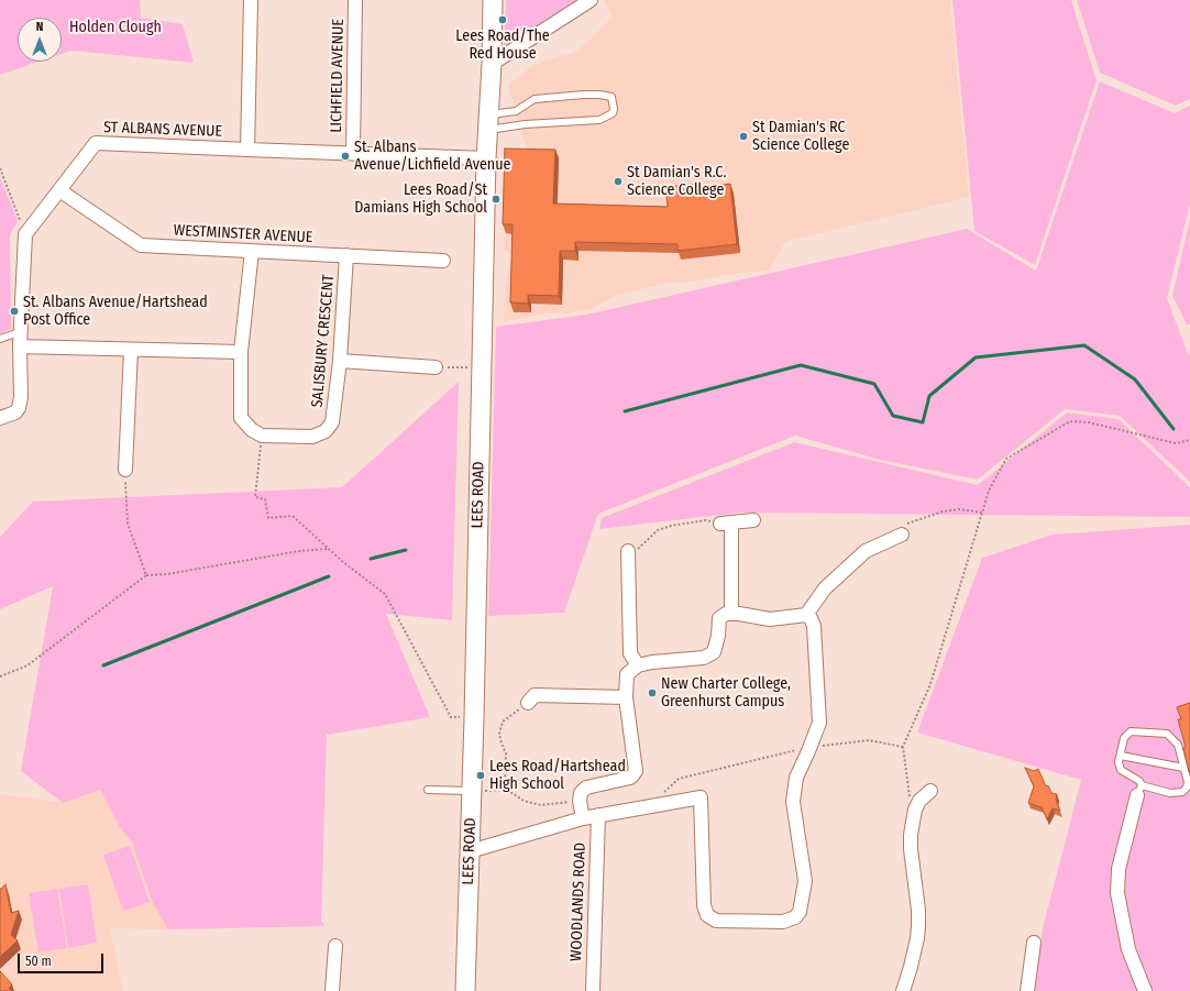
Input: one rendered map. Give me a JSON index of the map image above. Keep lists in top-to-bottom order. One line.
{"streets":{"main road":["LEES ROAD"],"street":["LICHFIELD AVENUE","ST ALBANS AVENUE","WESTMINSTER AVENUE","SALISBURY CRESCENT","WOODLANDS ROAD"]},"crossings":[["LICHFIELD AVENUE","ST ALBANS AVENUE"],["ST ALBANS AVENUE","WESTMINSTER AVENUE"],["ST ALBANS AVENUE","LEES ROAD"],["WESTMINSTER AVENUE","SALISBURY CRESCENT"]],"parks":["Holden Clough"],"places":["Lees Road/The Red House","St Damian's RC Science College","St. Albans Avenue/Lichfield Avenue","St Damian's R.C. Science College","Lees Road/St Damians High School","St. Albans Avenue/Hartshead Post Office","New Charter College, Greenhurst Campus","Lees Road/Hartshead High School"],"scale_bar":"50 m","north":"top"}
